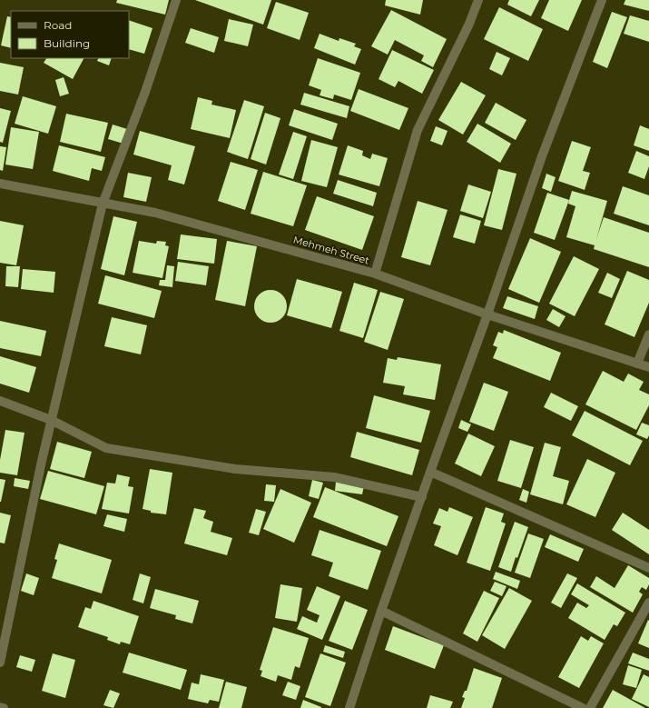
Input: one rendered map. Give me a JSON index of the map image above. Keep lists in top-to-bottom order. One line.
{"streets":{"street":["Mehmeh Street"]},"legend":["Road","Building"]}
